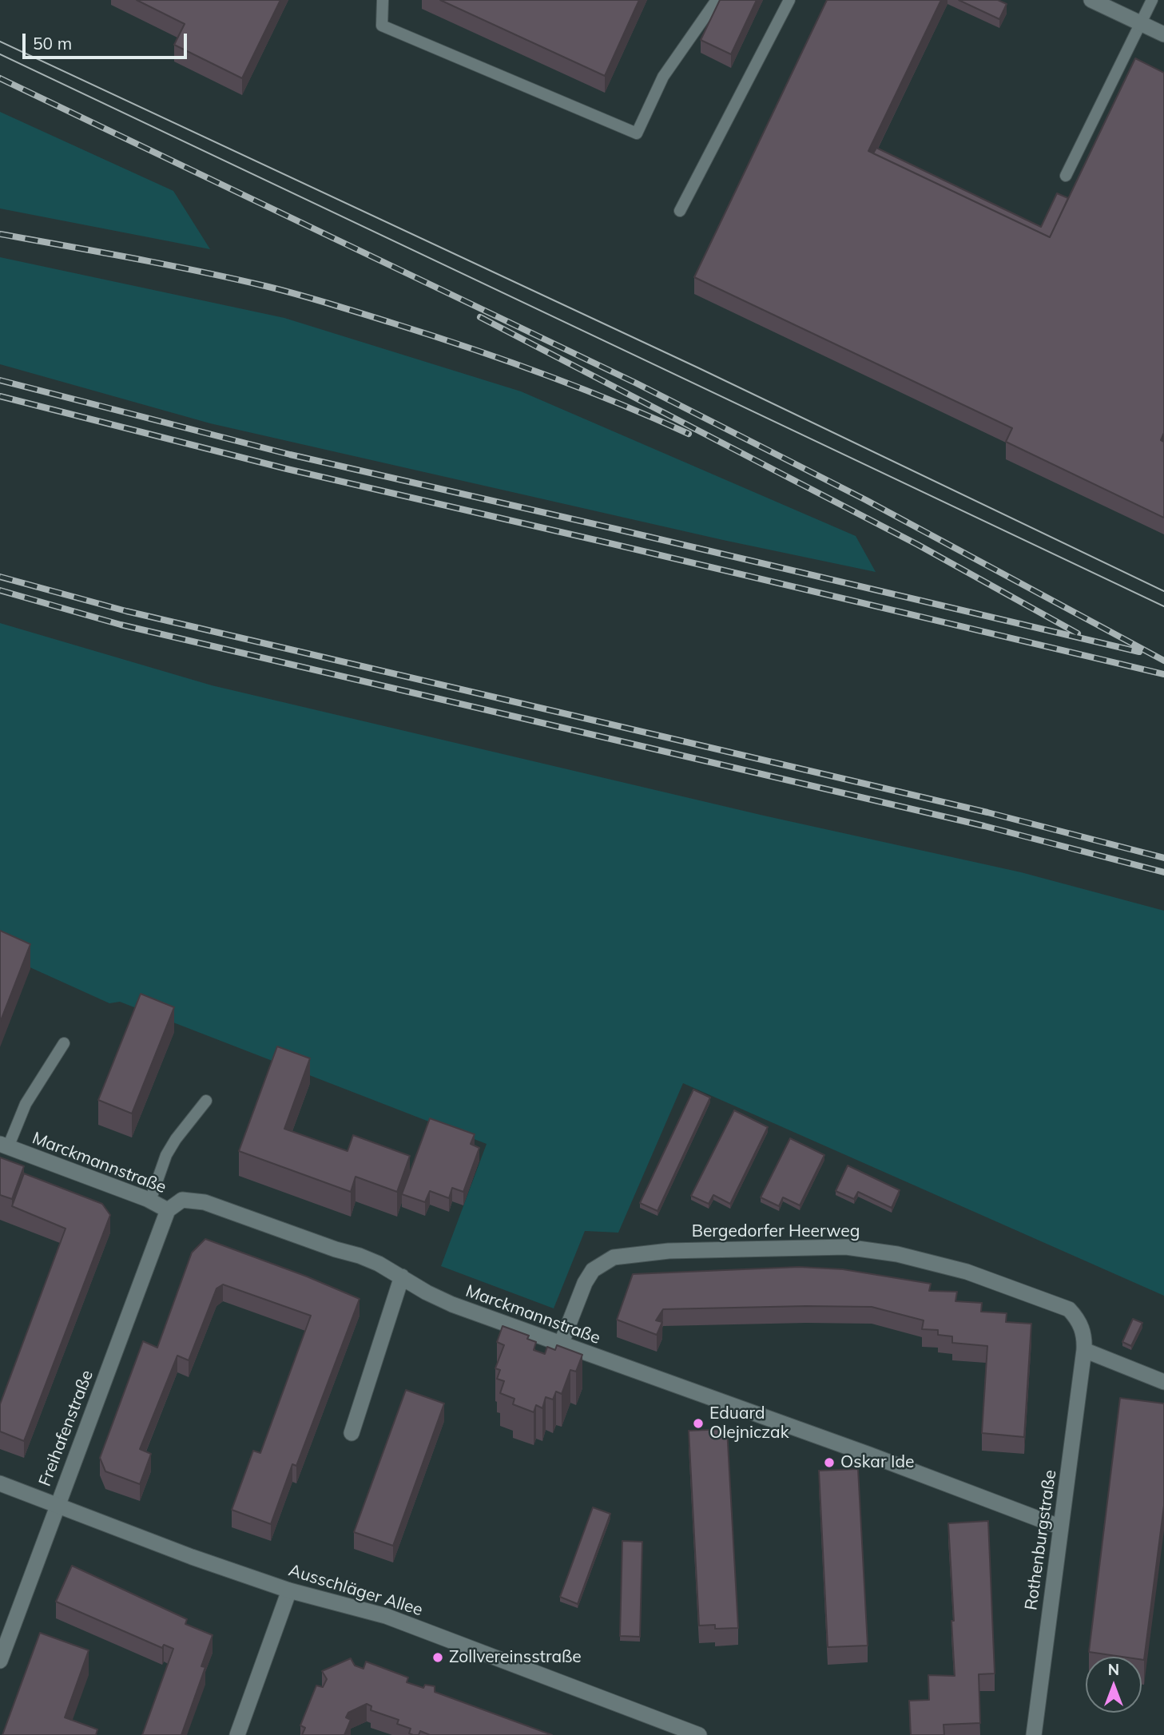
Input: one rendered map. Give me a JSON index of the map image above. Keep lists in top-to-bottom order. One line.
{"streets":{"street":["Marckmannstraße","Bergedorfer Heerweg","Freihafenstraße","Rothenburgstraße","Ausschläger Allee"]},"crossings":[["Marckmannstraße","Bergedorfer Heerweg"],["Marckmannstraße","Freihafenstraße"],["Marckmannstraße","Rothenburgstraße"],["Bergedorfer Heerweg","Rothenburgstraße"],["Freihafenstraße","Ausschläger Allee"]],"places":["Eduard Olejniczak","Oskar Ide","Zollvereinsstraße"],"scale_bar":"50 m","north":"top"}
